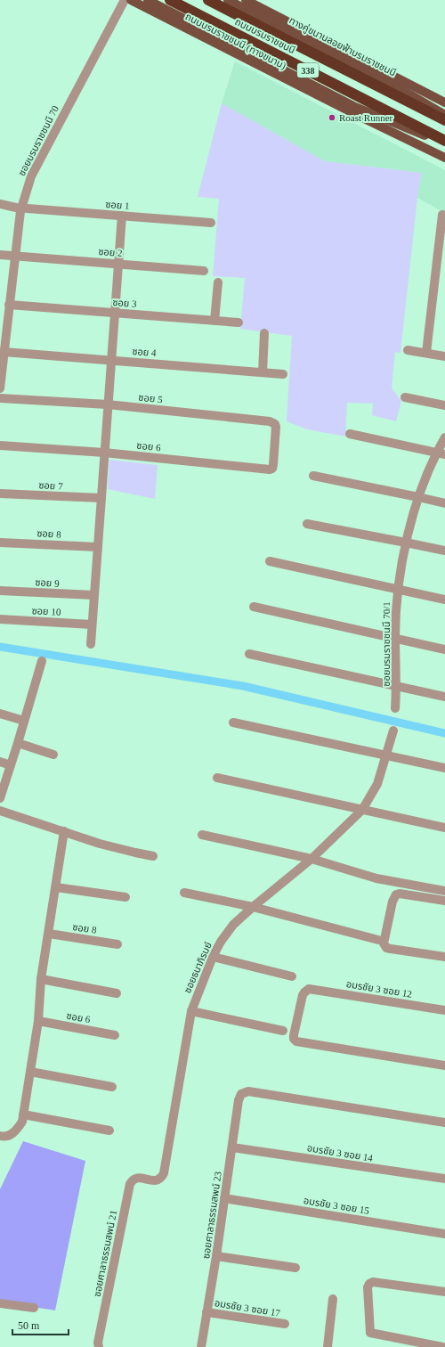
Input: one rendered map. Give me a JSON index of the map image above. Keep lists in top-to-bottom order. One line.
{"streets":{"highway":["ถนนบรมราชชนนี","338"],"main road":["ถนนบรมราชชนนี (ทางขนาน)","ทางคู่ขนานลอยฟ้าบรมราชชนนี"],"street":["ซอยบรมราชชนนี 70","ซอย 1","ซอย 2","ซอย 3","ซอย 4","ซอย 5","ซอย 6","ซอย 7","ซอย 8","ซอย 9","ซอย 10","ซอยบรมราชชนนี 70/1","ซอยธนาภิรมย์","อมรชัย 3 ซอย 12","อมรชัย 3 ซอย 14","อมรชัย 3 ซอย 15","ซอยศาลาธรรมสพน์ 23","ซอยศาลาธรรมสพน์ 21","อมรชัย 3 ซอย 17"]},"crossings":[["ถนนบรมราชชนนี","338"],["ซอยบรมราชชนนี 70","ซอย 1"],["ซอยบรมราชชนนี 70","ซอย 2"],["ซอยบรมราชชนนี 70","ซอย 3"],["ซอยบรมราชชนนี 70","ซอย 4"],["ซอย 5","ซอย 6"],["ซอยธนาภิรมย์","ซอยศาลาธรรมสพน์ 21"],["อมรชัย 3 ซอย 14","ซอยศาลาธรรมสพน์ 23"],["อมรชัย 3 ซอย 15","ซอยศาลาธรรมสพน์ 23"],["ซอยศาลาธรรมสพน์ 23","อมรชัย 3 ซอย 17"]],"places":["Roast Runner"],"scale_bar":"50 m"}
